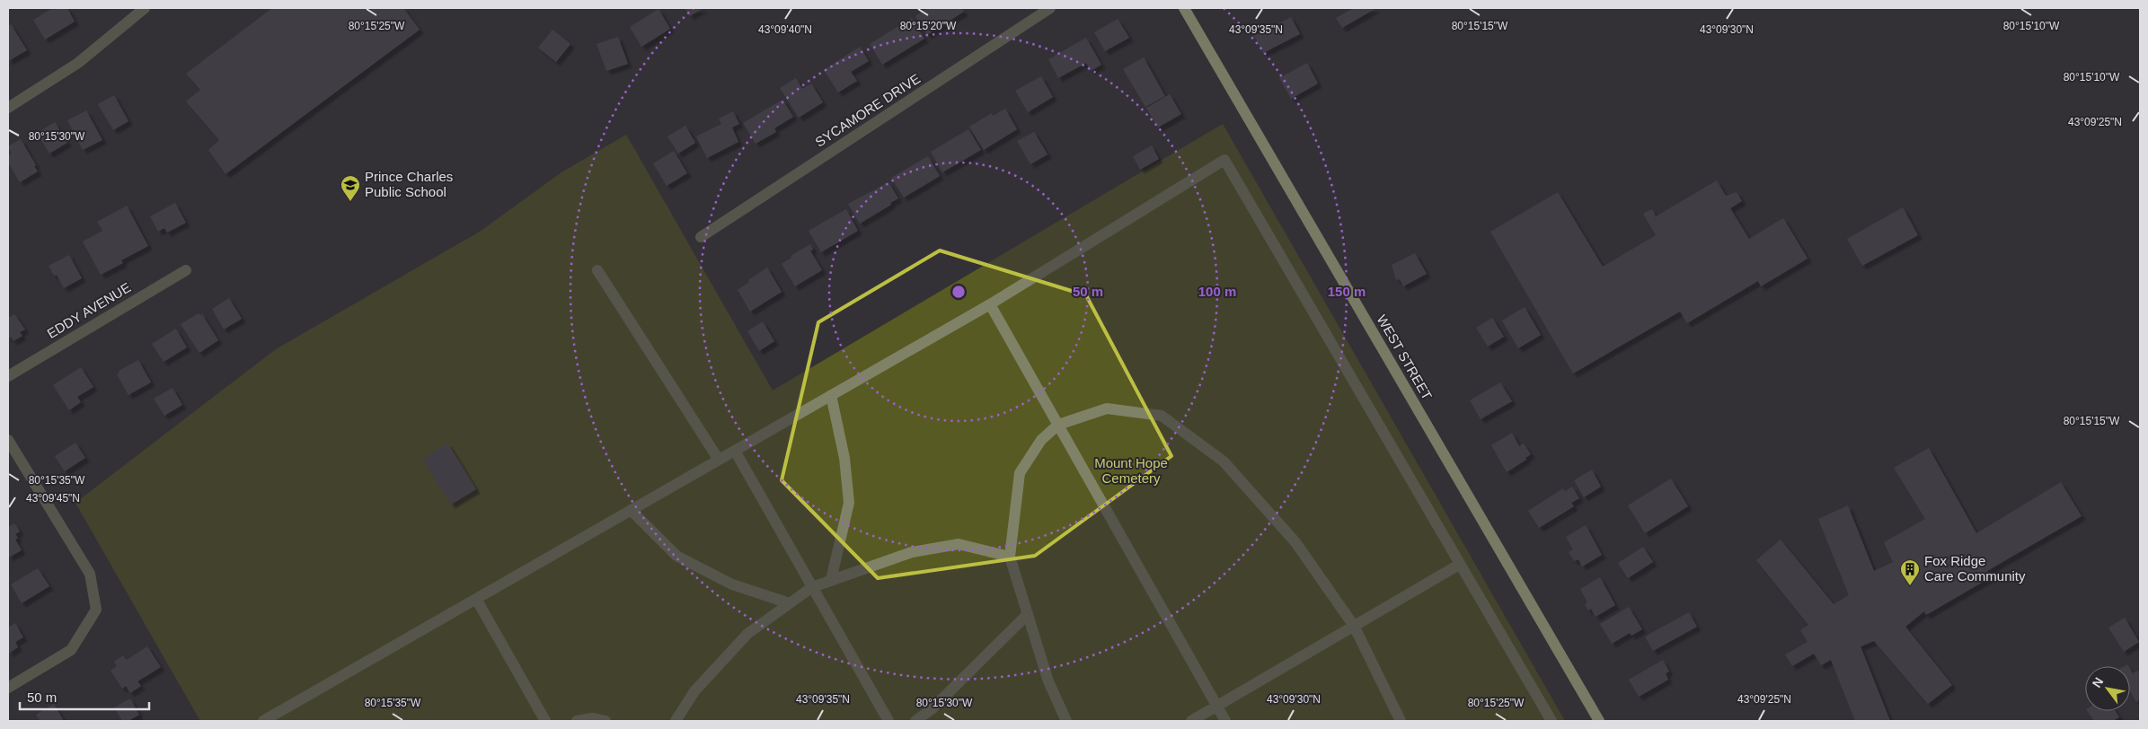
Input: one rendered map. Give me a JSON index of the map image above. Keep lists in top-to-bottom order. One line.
{"streets":{"main road":["WEST STREET"],"street":["SYCAMORE DRIVE","EDDY AVENUE"]},"parks":["Mount Hope Cemetery"],"places":{"school or university":["Prince Charles Public School"],"building":["Fox Ridge Care Community"]},"scale_bar":"50 m","north":"top left","coordinates":["80°15'25\"W","80°15'20\"W","80°15'15\"W","80°15'10\"W","43°09'40\"N","43°09'35\"N","43°09'30\"N","43°09'25\"N","80°15'30\"W","80°15'35\"W","43°09'45\"N"],"rings":["50 m","100 m","150 m"]}
